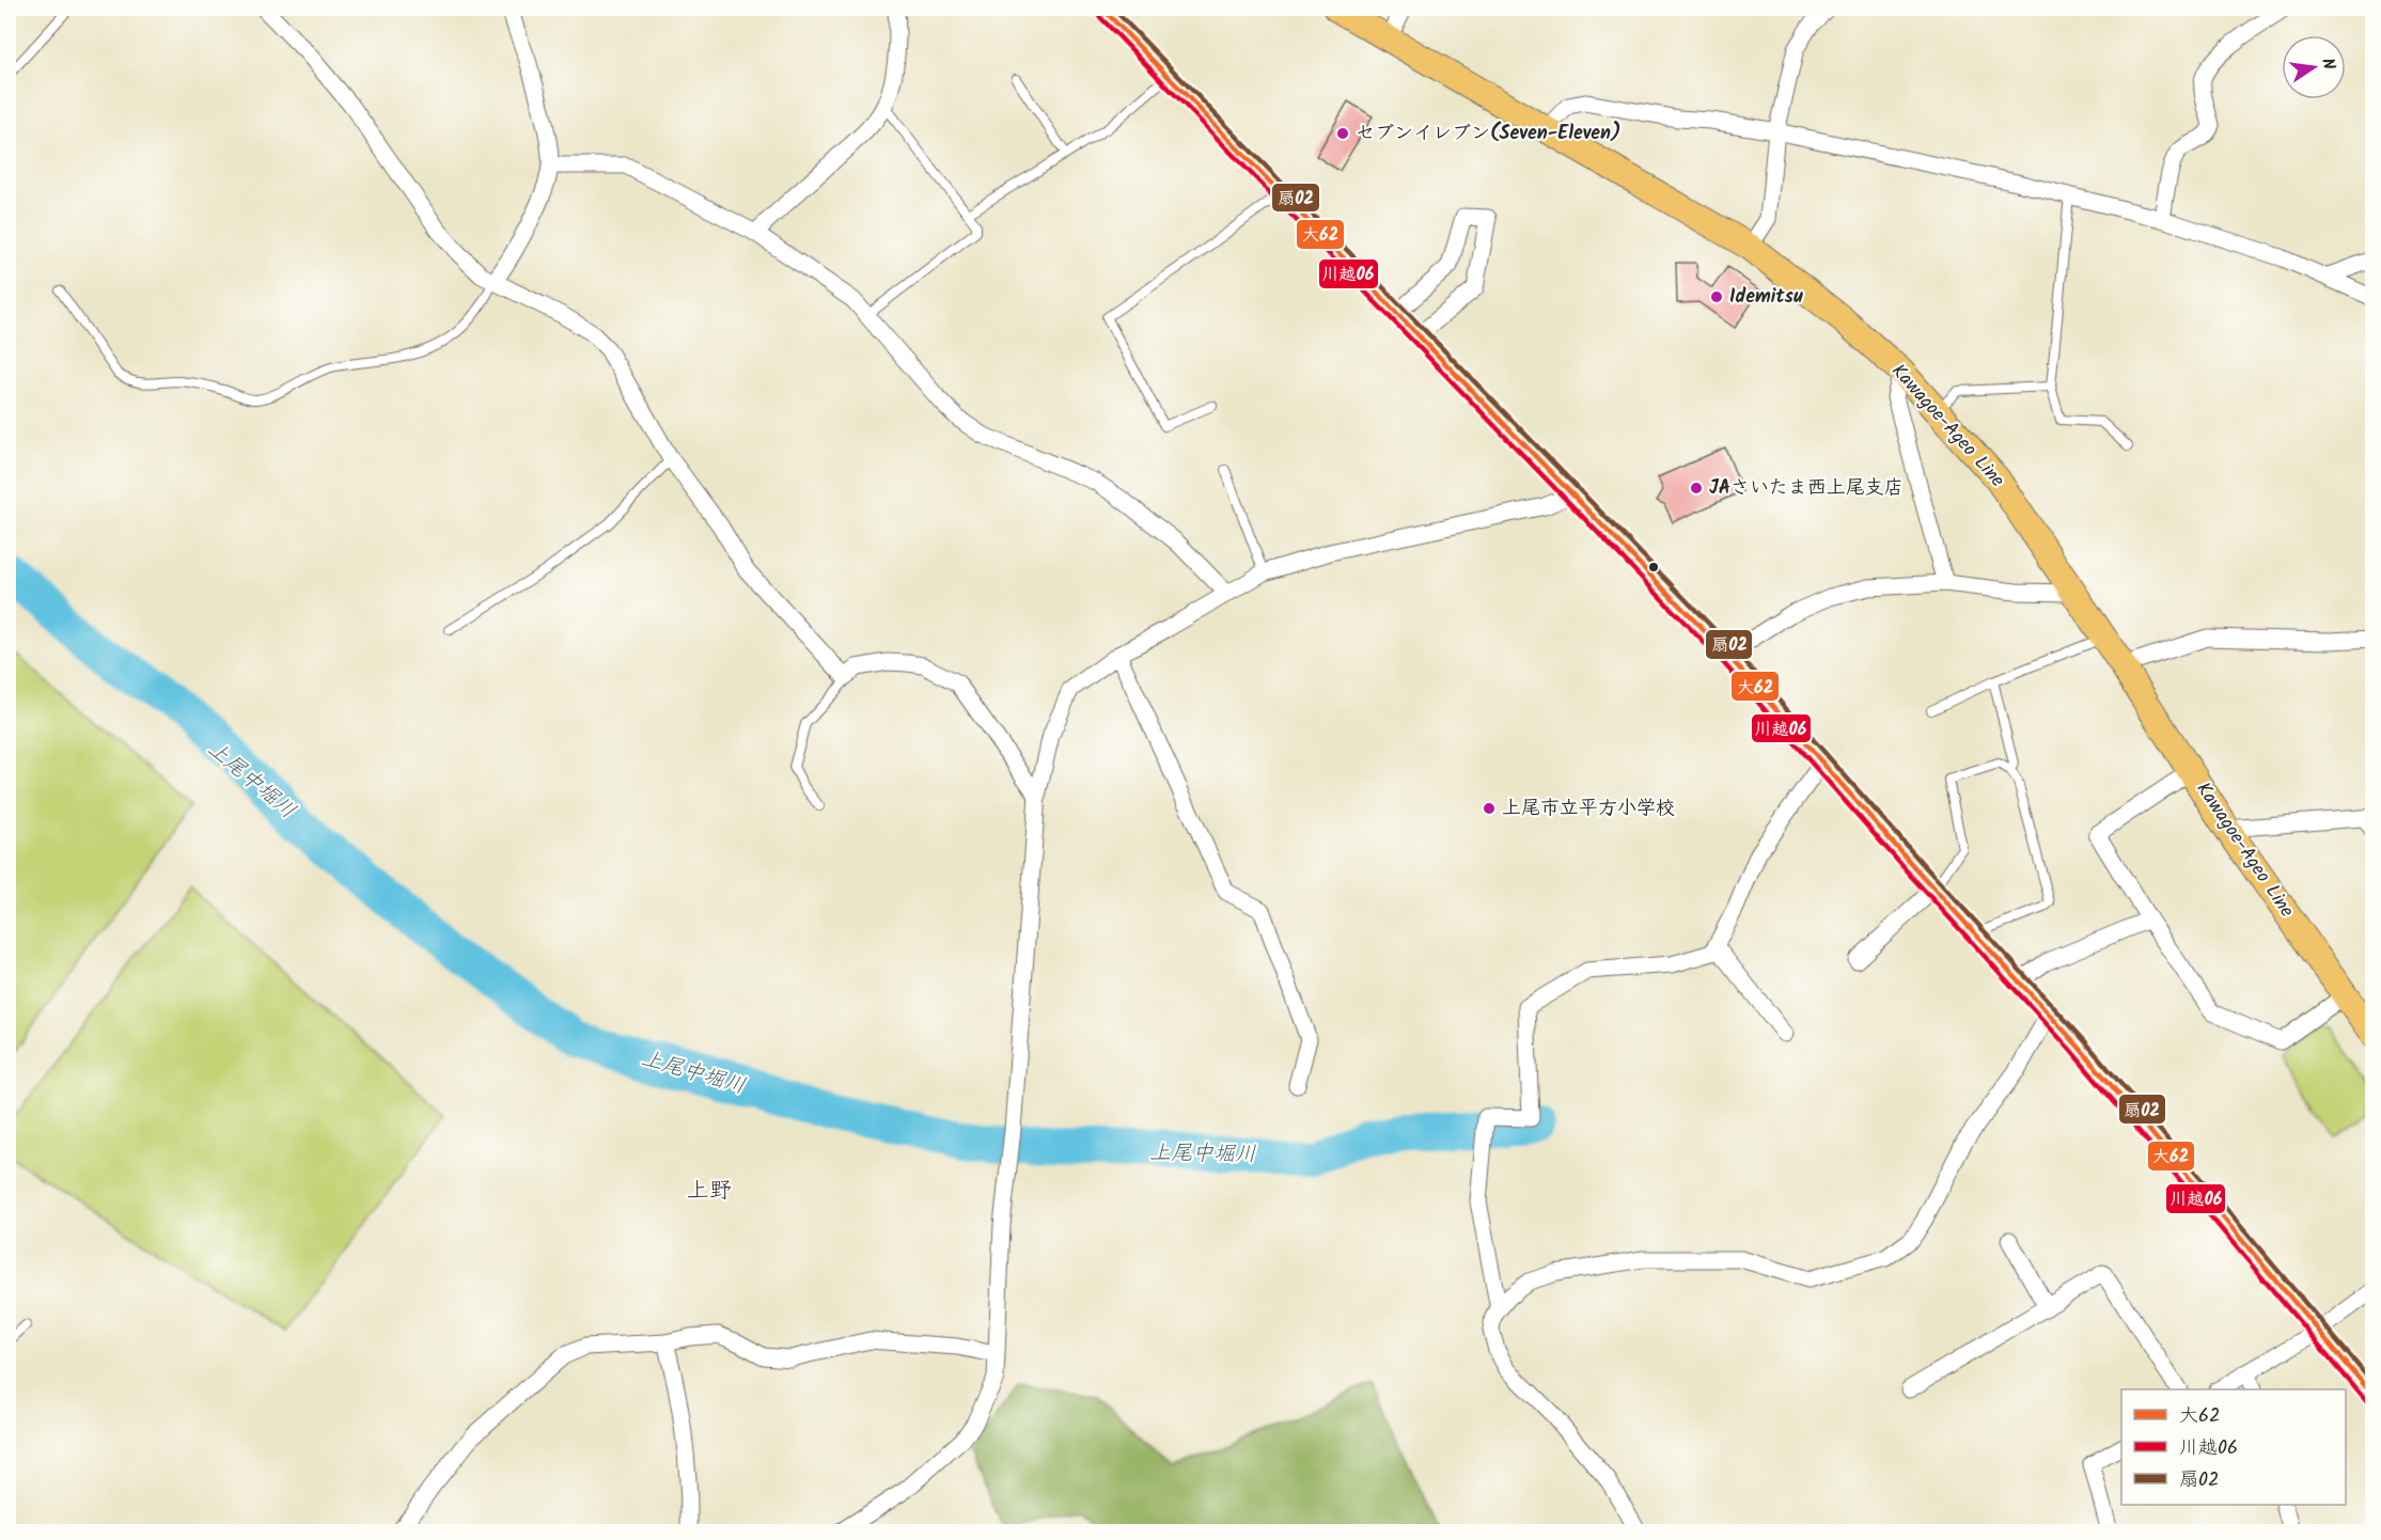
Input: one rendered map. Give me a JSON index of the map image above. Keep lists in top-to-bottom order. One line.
{"streets":{"main road":["Kawagoe-Ageo Line"]},"districts":["上野"],"water":["上尾中堀川"],"places":["セブンイレブン(Seven-Eleven)","Idemitsu","JAさいたま西上尾支店","上尾市立平方小学校"],"lines":["transit line 大62","transit line 扇02","transit line 川越06"],"legend":["大62","川越06","扇02"],"north":"right"}
